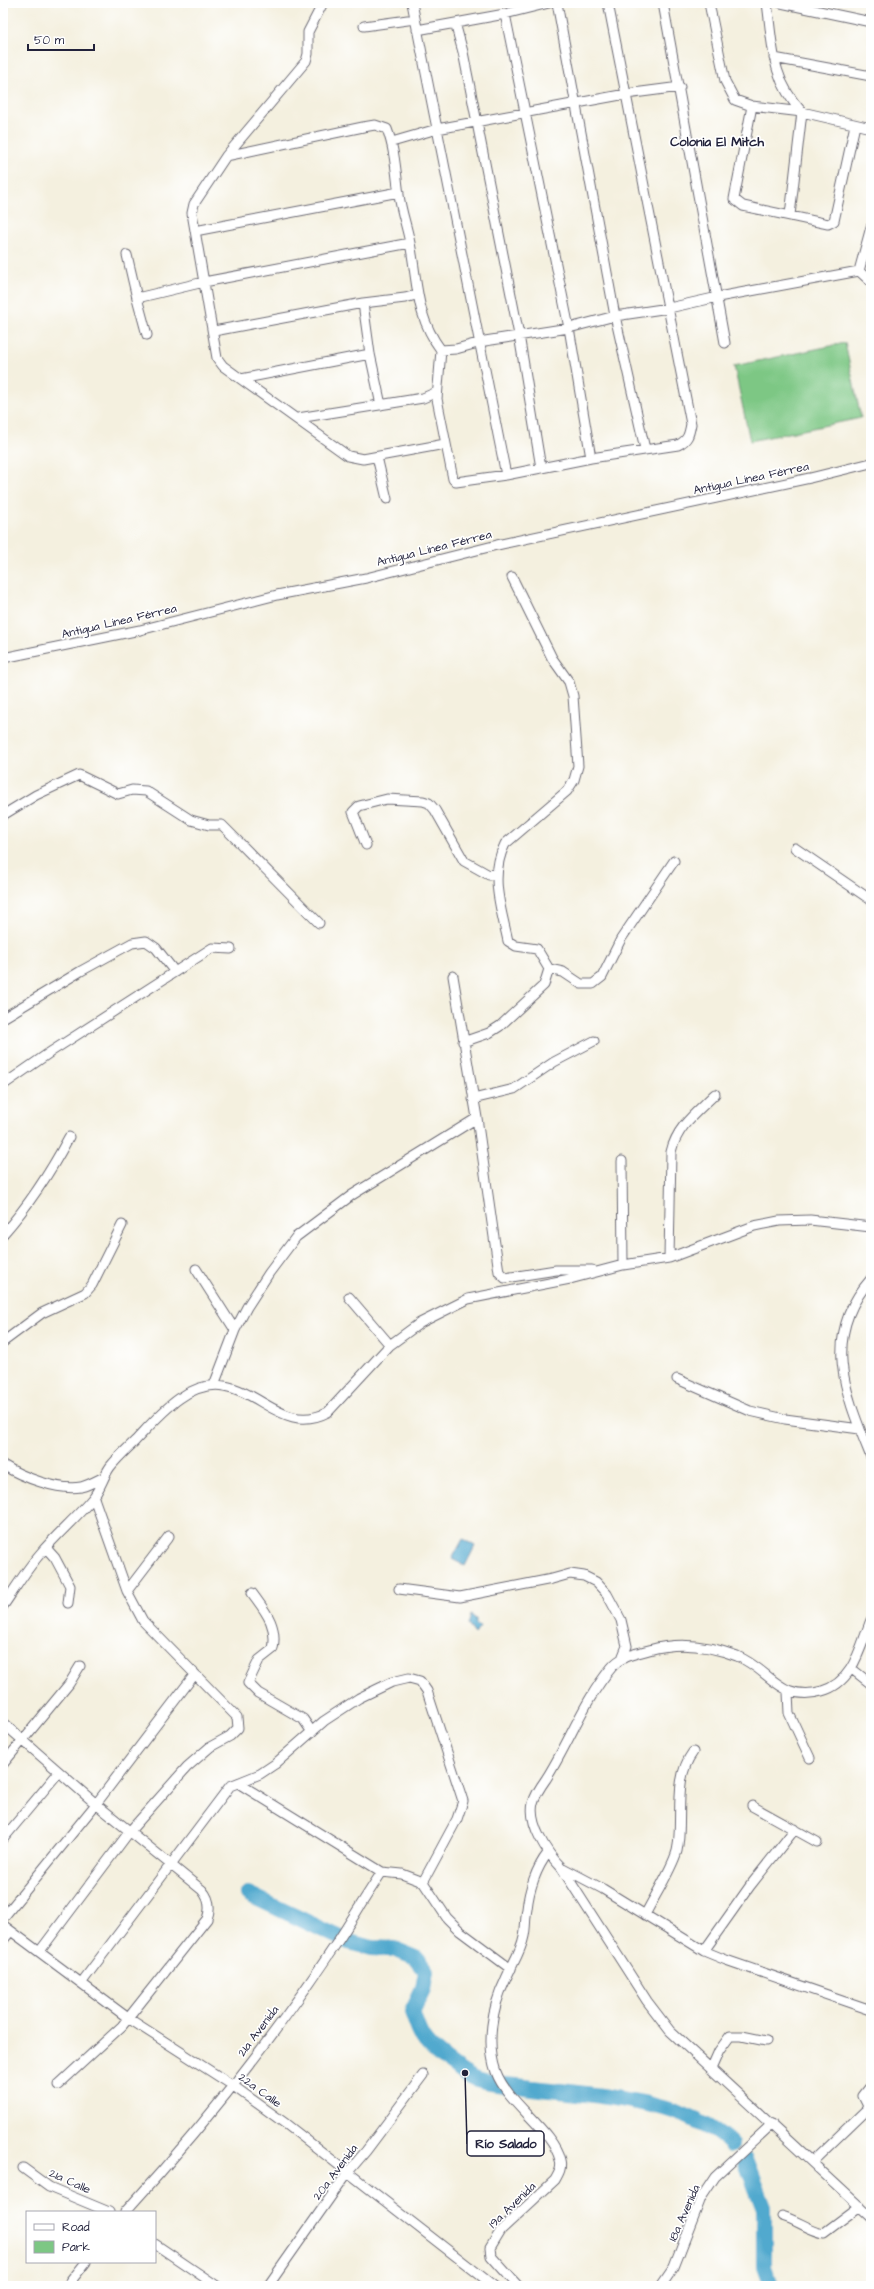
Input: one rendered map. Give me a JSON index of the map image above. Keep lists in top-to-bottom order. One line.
{"streets":{"street":["Antigua Línea Férrea","21a Avenida","22a Calle","20a Avenida","21a Calle","19a Avenida","18a Avenida"]},"crossings":[["21a Avenida","22a Calle"],["22a Calle","20a Avenida"]],"districts":["Colonia El Mitch"],"places":["Río Salado"],"legend":["Road","Park"],"scale_bar":"50 m"}
